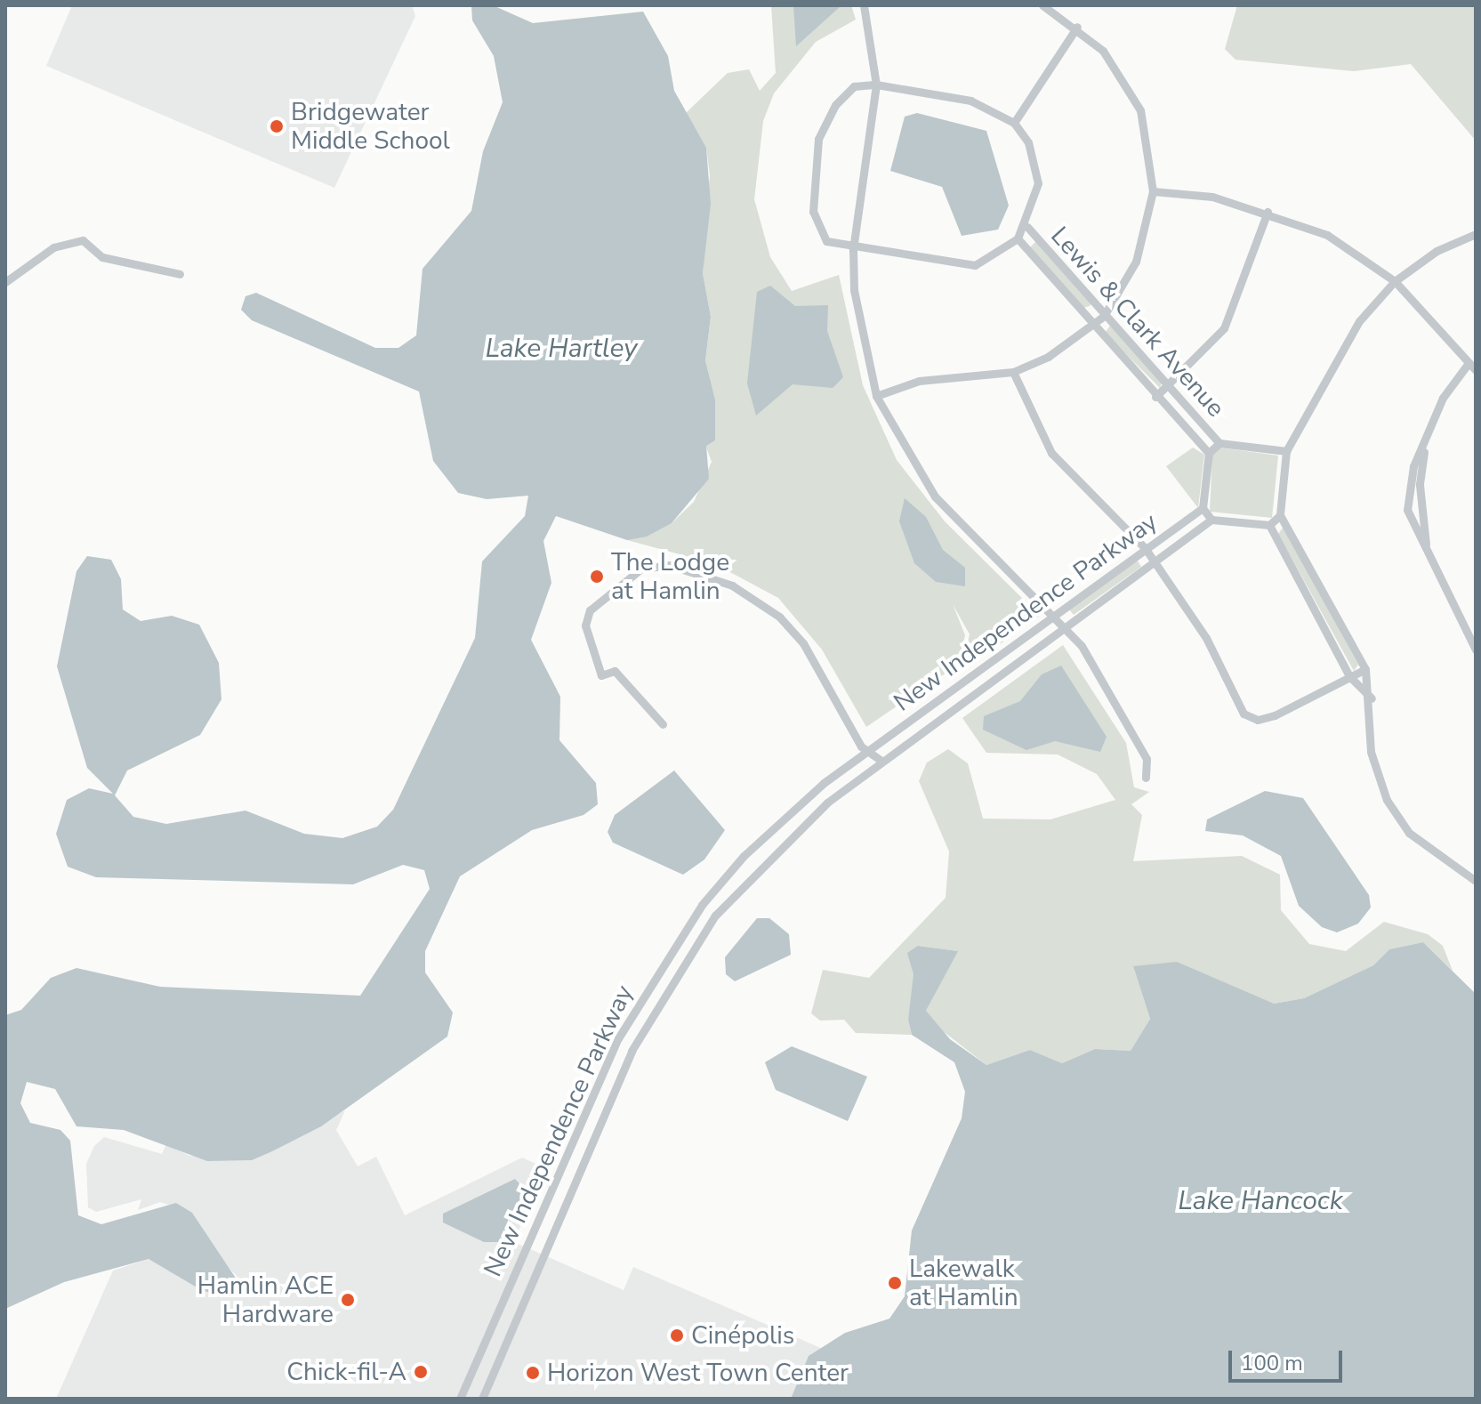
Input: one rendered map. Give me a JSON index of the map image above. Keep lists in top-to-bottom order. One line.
{"streets":{"street":["Lewis & Clark Avenue","New Independence Parkway"]},"crossings":[["Lewis & Clark Avenue","New Independence Parkway"]],"water":["Lake Hartley","Lake Hancock"],"places":["Bridgewater Middle School","The Lodge at Hamlin","Lakewalk at Hamlin","Hamlin ACE Hardware","Cinépolis","Chick-fil-A","Horizon West Town Center"],"scale_bar":"100 m"}
